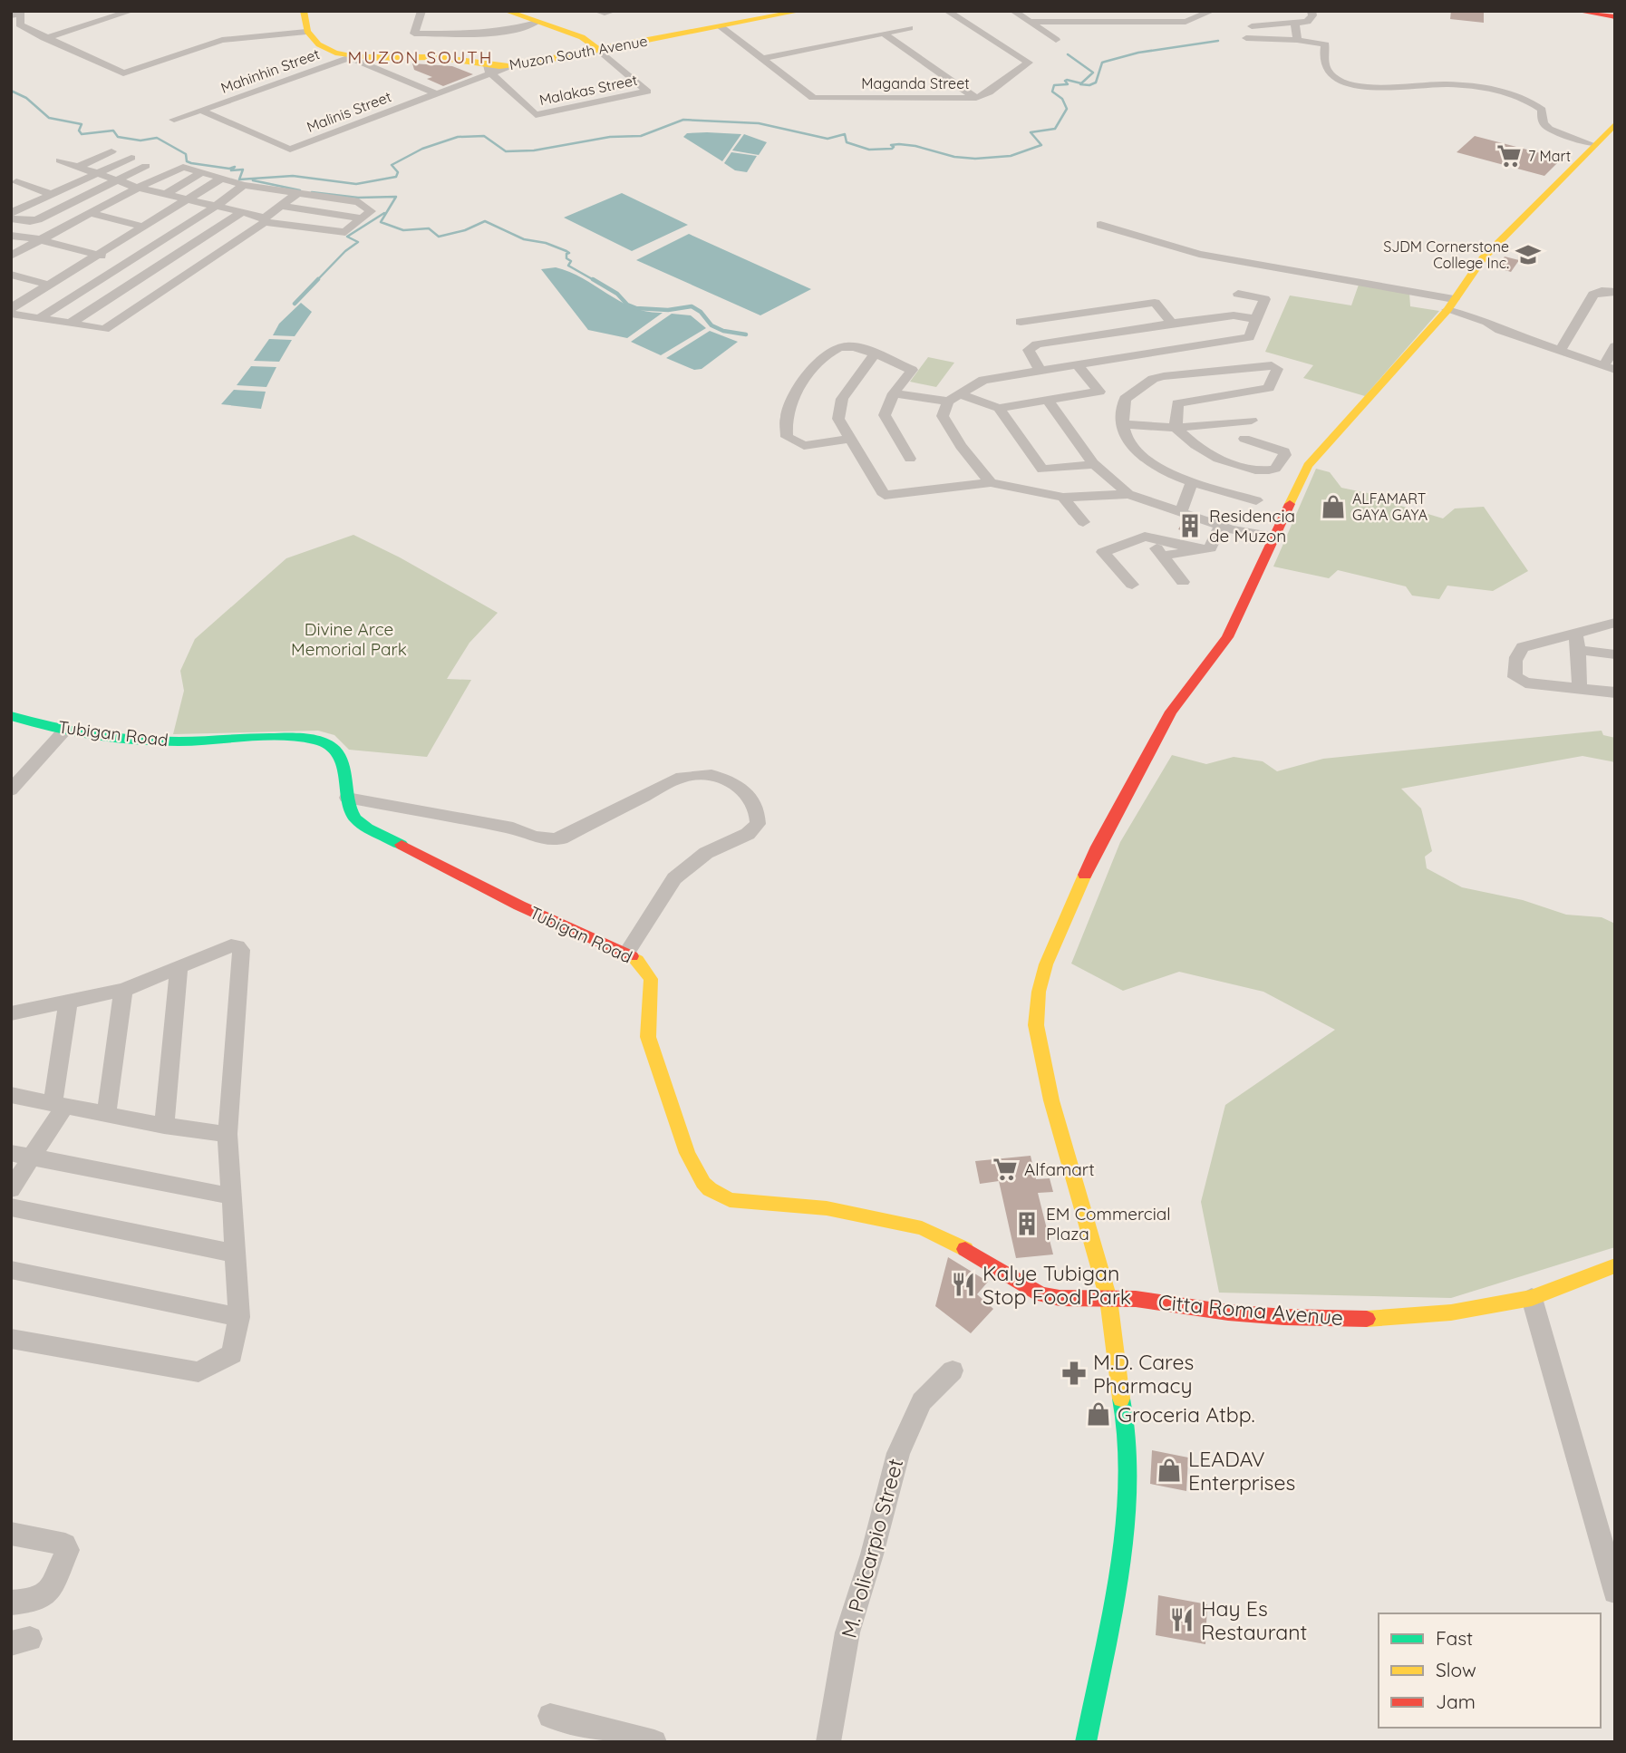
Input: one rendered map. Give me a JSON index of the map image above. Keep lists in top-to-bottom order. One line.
{"streets":{"street":["Muzon South Avenue","Mahinhin Street","Maganda Street","Malakas Street","Malinis Street","Tubigan Road","Citta Roma Avenue","M. Policarpio Street"]},"crossings":[["Muzon South Avenue","Mahinhin Street"],["Muzon South Avenue","Maganda Street"],["Muzon South Avenue","Malakas Street"],["Muzon South Avenue","Malinis Street"],["Mahinhin Street","Malinis Street"],["Malakas Street","Malinis Street"],["Tubigan Road","Citta Roma Avenue"]],"districts":["MUZON SOUTH"],"parks":["Divine Arce Memorial Park"],"places":{"supermarket":["7 Mart","Alfamart"],"school or university":["SJDM Cornerstone College Inc."],"shop":["ALFAMART GAYA GAYA","Groceria Atbp.","LEADAV Enterprises"],"building":["Residencia de Muzon","EM Commercial Plaza"],"restaurant":["Kalye Tubigan Stop Food Park","Hay Es Restaurant"],"pharmacy":["M.D. Cares Pharmacy"]},"legend":["Fast","Slow","Jam"]}
